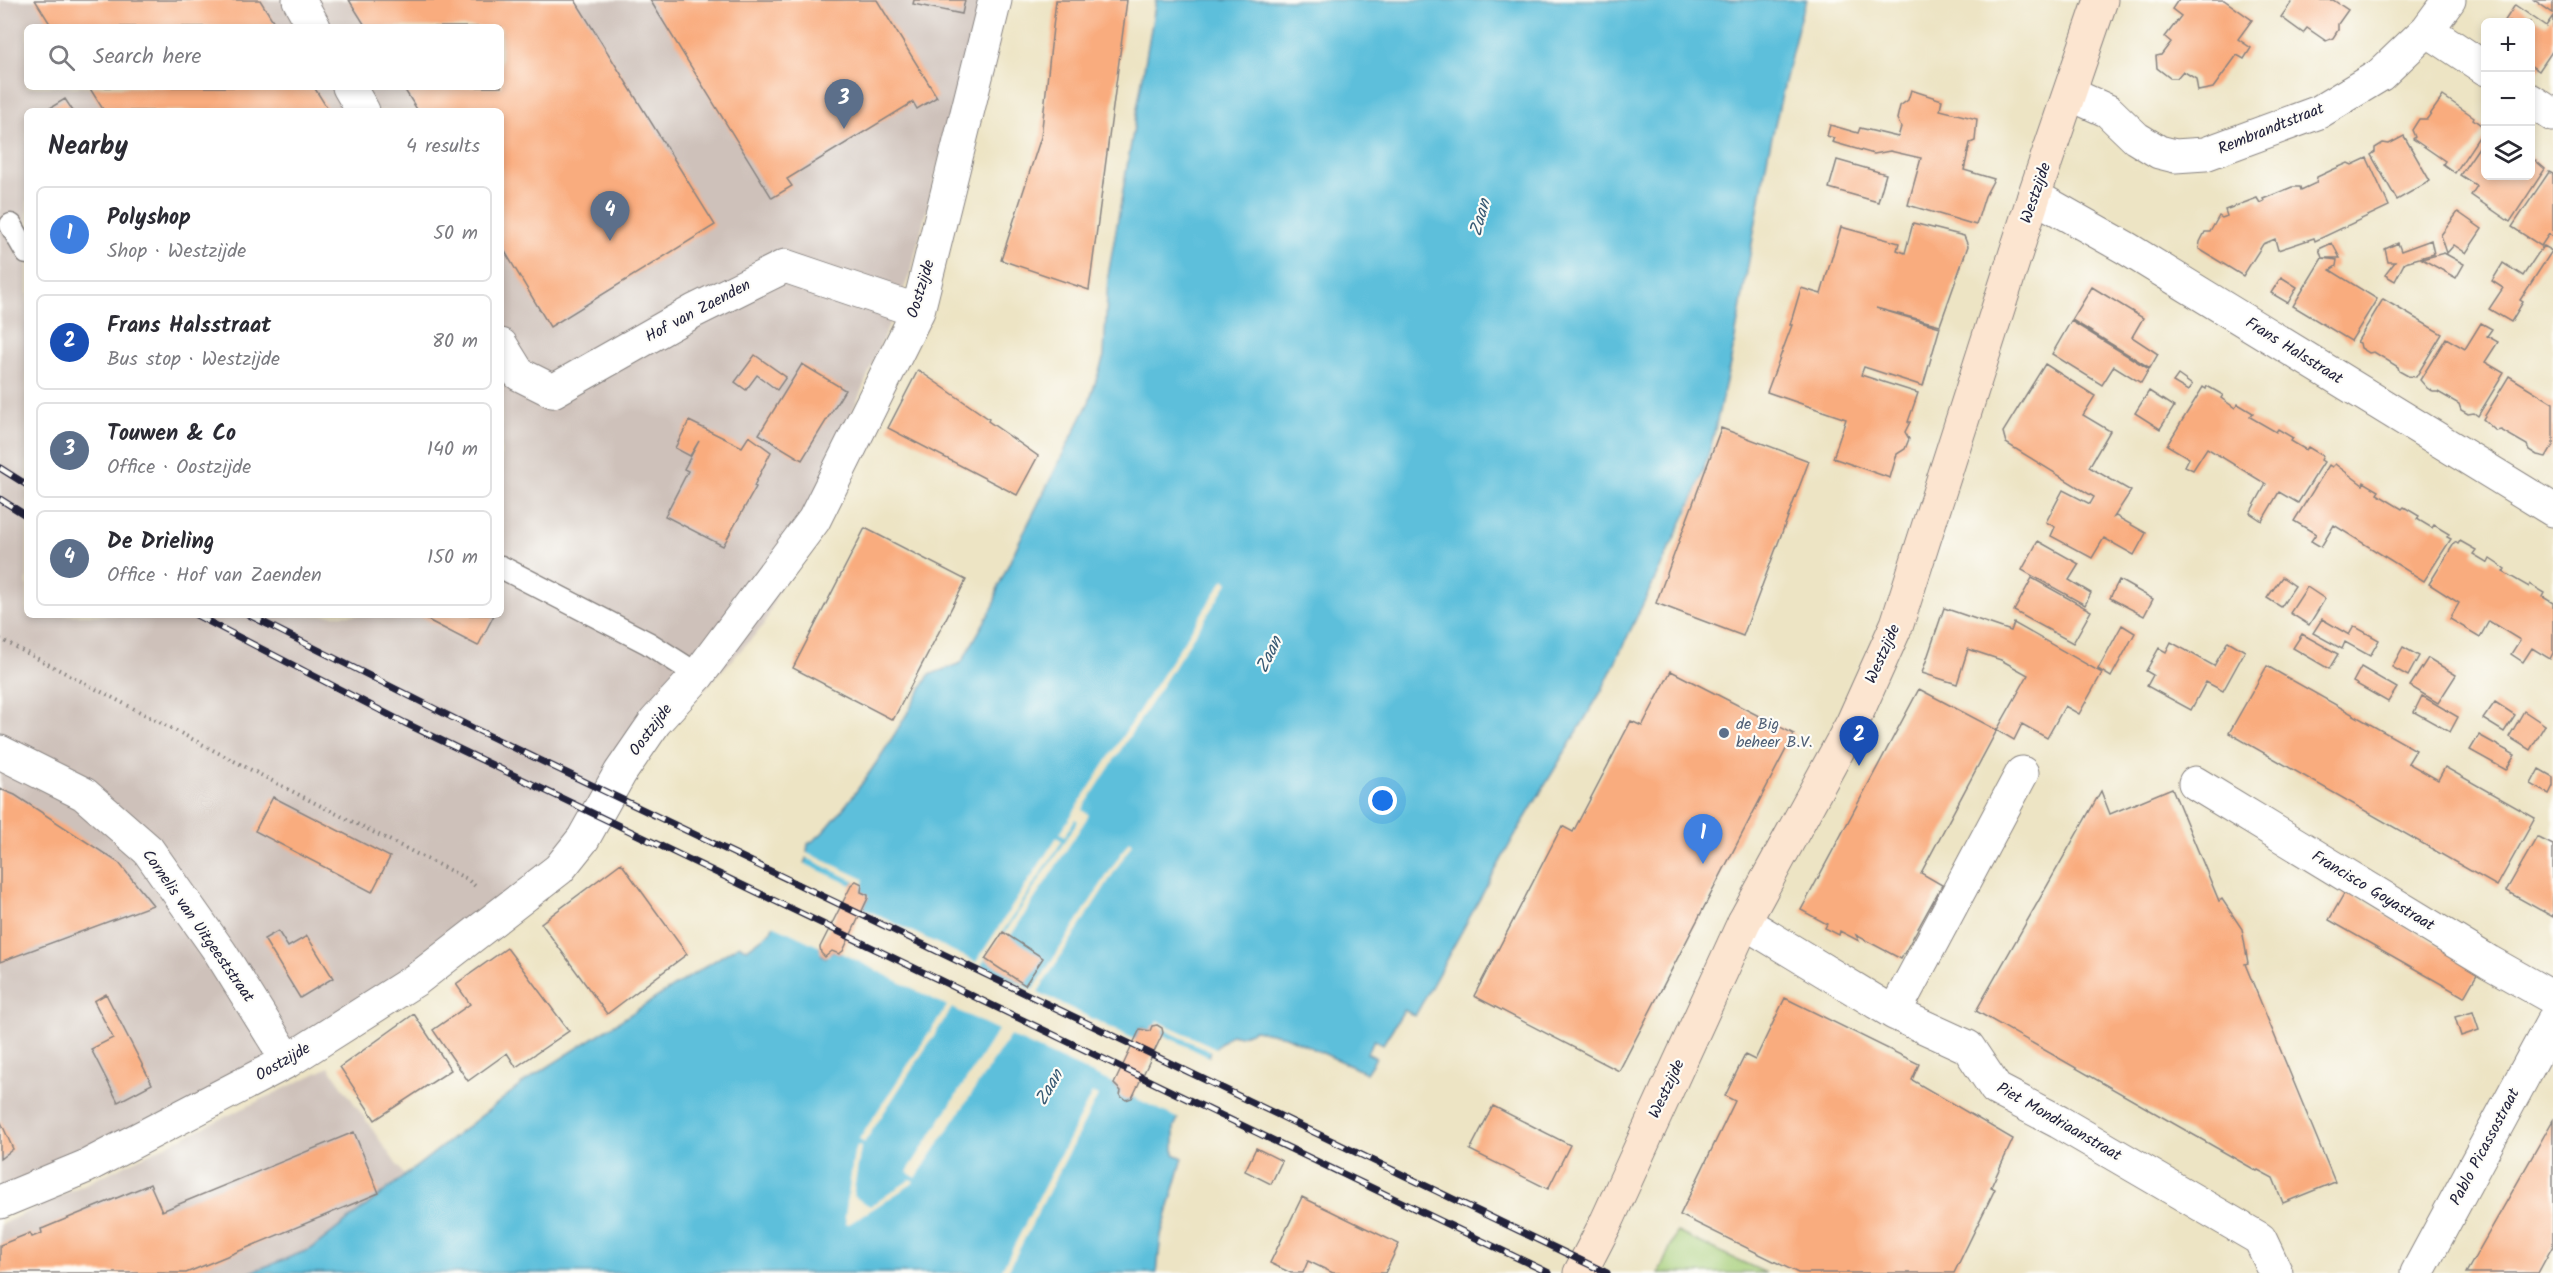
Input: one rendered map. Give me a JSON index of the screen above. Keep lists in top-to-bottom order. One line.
{"streets":{"street":["Rembrandtstraat","Westzijde","Oostzijde","Hof van Zaenden","Frans Halsstraat","Francisco Goyastraat","Cornelis van Uitgeeststraat","Piet Mondriaanstraat","Pablo Picassostraat"]},"crossings":[["Rembrandtstraat","Westzijde"],["Westzijde","Frans Halsstraat"],["Westzijde","Piet Mondriaanstraat"],["Oostzijde","Hof van Zaenden"],["Oostzijde","Cornelis van Uitgeeststraat"]],"water":["Zaan"],"places":["de Big beheer B.V."],"page":{"map_buttons":["+","−"],"search":"Search here","pins":["3","4","2","1"],"heading":["Nearby","4 results"],"list":[{"mark":"1","name":"Polyshop","note":"Shop · Westzijde","value":"50 m"},{"mark":"2","name":"Frans Halsstraat","note":"Bus stop · Westzijde","value":"80 m"},{"mark":"3","name":"Touwen & Co","note":"Office · Oostzijde","value":"140 m"},{"mark":"4","name":"De Drieling","note":"Office · Hof van Zaenden","value":"150 m"}]}}
